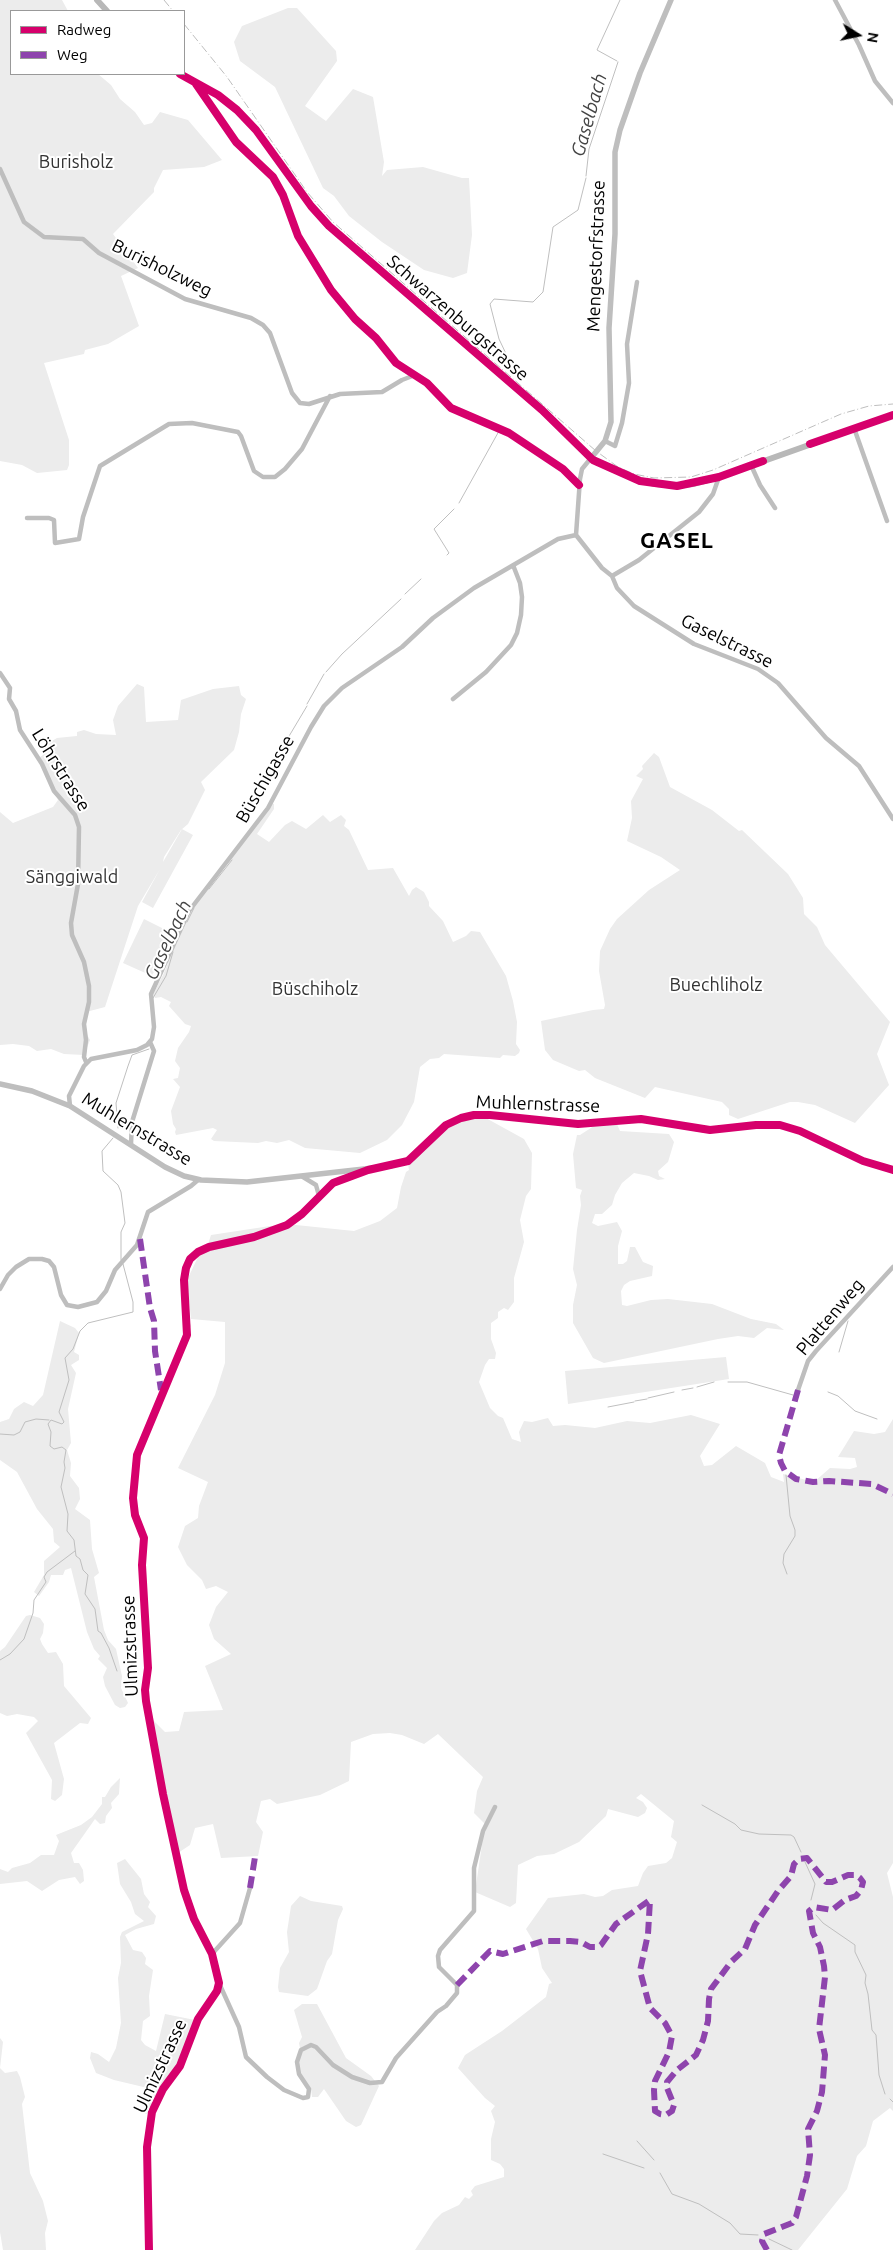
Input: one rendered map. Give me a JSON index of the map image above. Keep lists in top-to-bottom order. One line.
{"streets":{"main road":["Schwarzenburgstrasse"],"street":["Mengestorfstrasse","Burisholzweg","Gaselstrasse","Löhrstrasse","Büschigasse","Muhlernstrasse","Plattenweg","Ulmizstrasse"]},"crossings":[["Mengestorfstrasse","Schwarzenburgstrasse"],["Gaselstrasse","Büschigasse"],["Büschigasse","Muhlernstrasse"],["Muhlernstrasse","Ulmizstrasse"]],"districts":["GASEL"],"water":["Gaselbach"],"parks":["Burisholz","Sänggiwald","Buechliholz","Büschiholz"],"legend":["Radweg","Weg"],"north":"right"}
